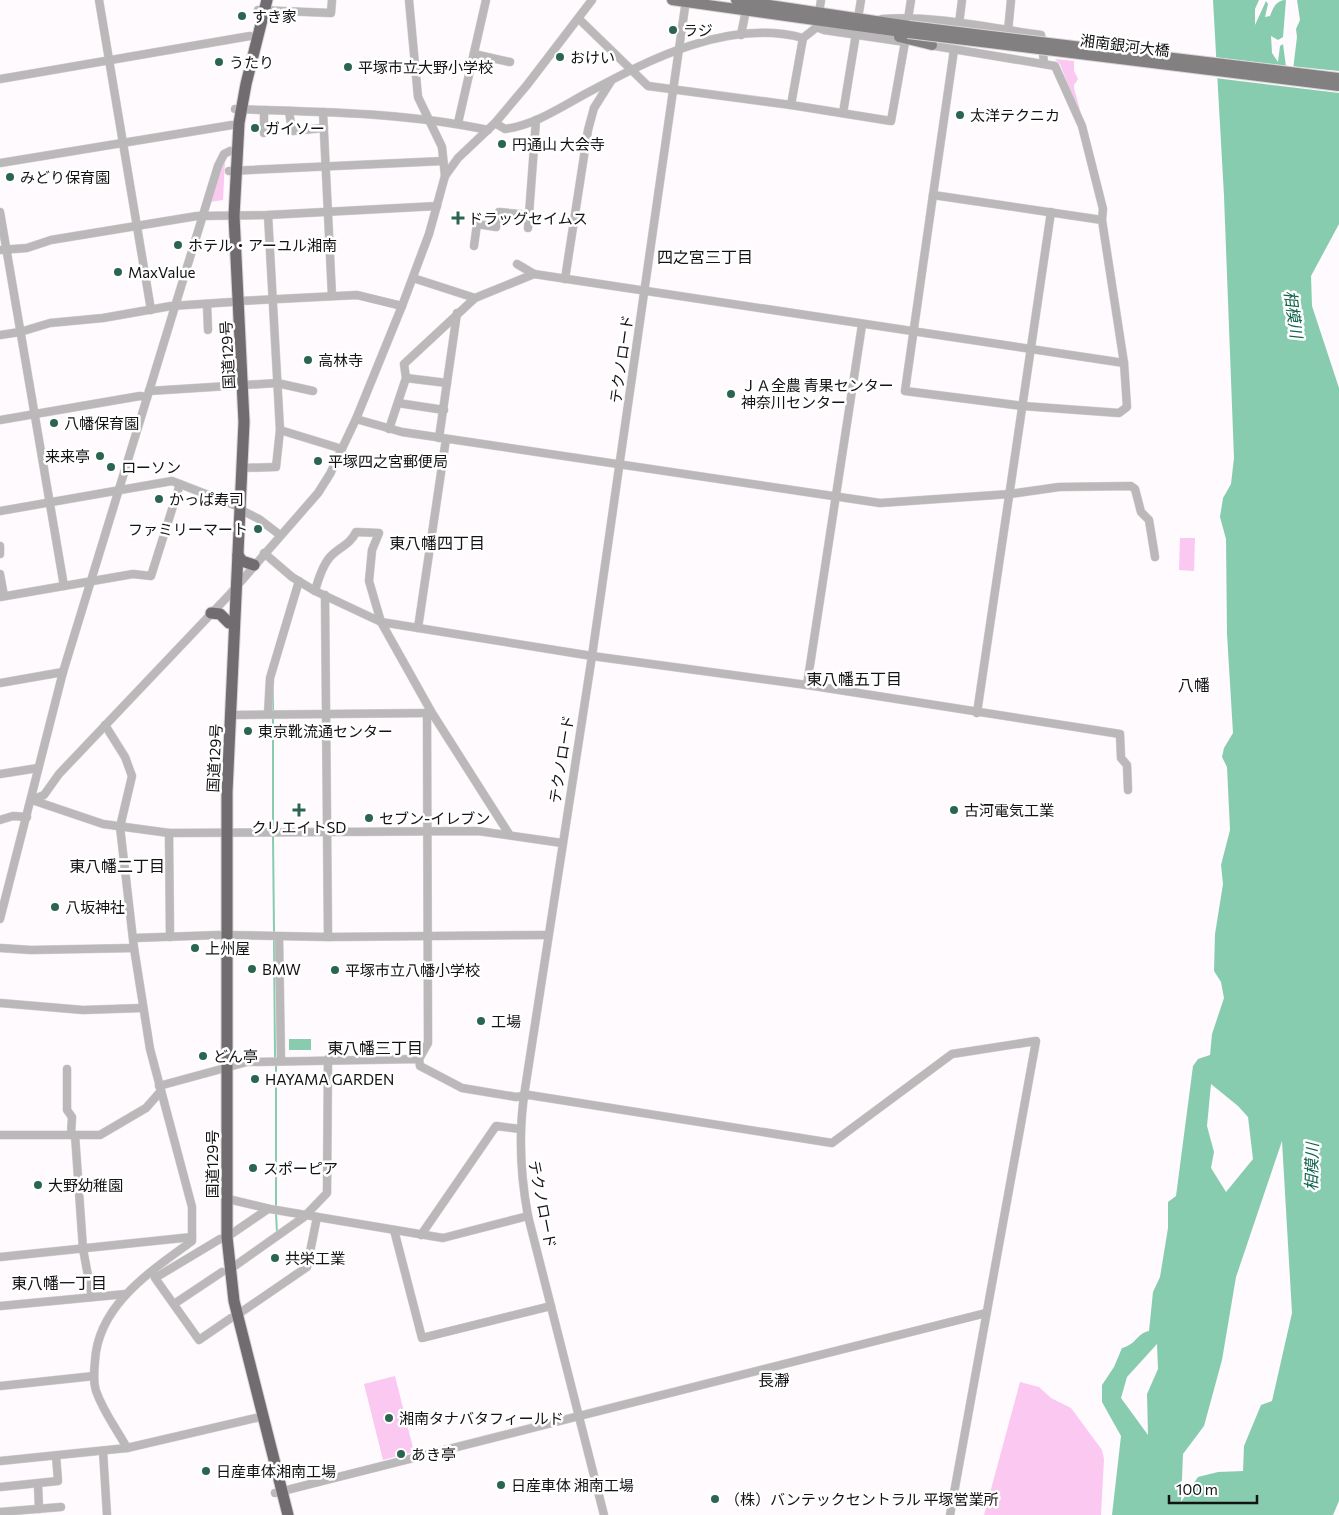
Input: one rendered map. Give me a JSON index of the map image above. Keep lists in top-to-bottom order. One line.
{"streets":{"highway":["国道129号"],"main road":["湘南銀河大橋"],"street":["テクノロード"]},"districts":["四之宮三丁目","東八幡四丁目","東八幡五丁目","八幡","東八幡二丁目","東八幡三丁目","東八幡一丁目","長瀞"],"water":["相模川"],"places":{"other":["すき家","ラジ","おけい","うたり","平塚市立大野小学校","太洋テクニカ","ガイソー","円通山 大会寺","みどり保育園","ホテル・アーユル湘南","MaxValue","高林寺","ＪＡ全農 青果センター 神奈川センター","八幡保育園","来来亭","平塚四之宮郵便局","ローソン","かっぱ寿司","ファミリーマート","東京靴流通センター","古河電気工業","セブン-イレブン","八坂神社","上州屋","BMW","平塚市立八幡小学校","工場","どん亭","HAYAMA GARDEN","スポーピア","大野幼稚園","共栄工業","湘南タナバタフィールド","あき亭","日産車体湘南工場","日産車体 湘南工場","（株）バンテックセントラル 平塚営業所"],"health":["ドラッグセイムス","クリエイトSD"]},"scale_bar":"100 m"}
